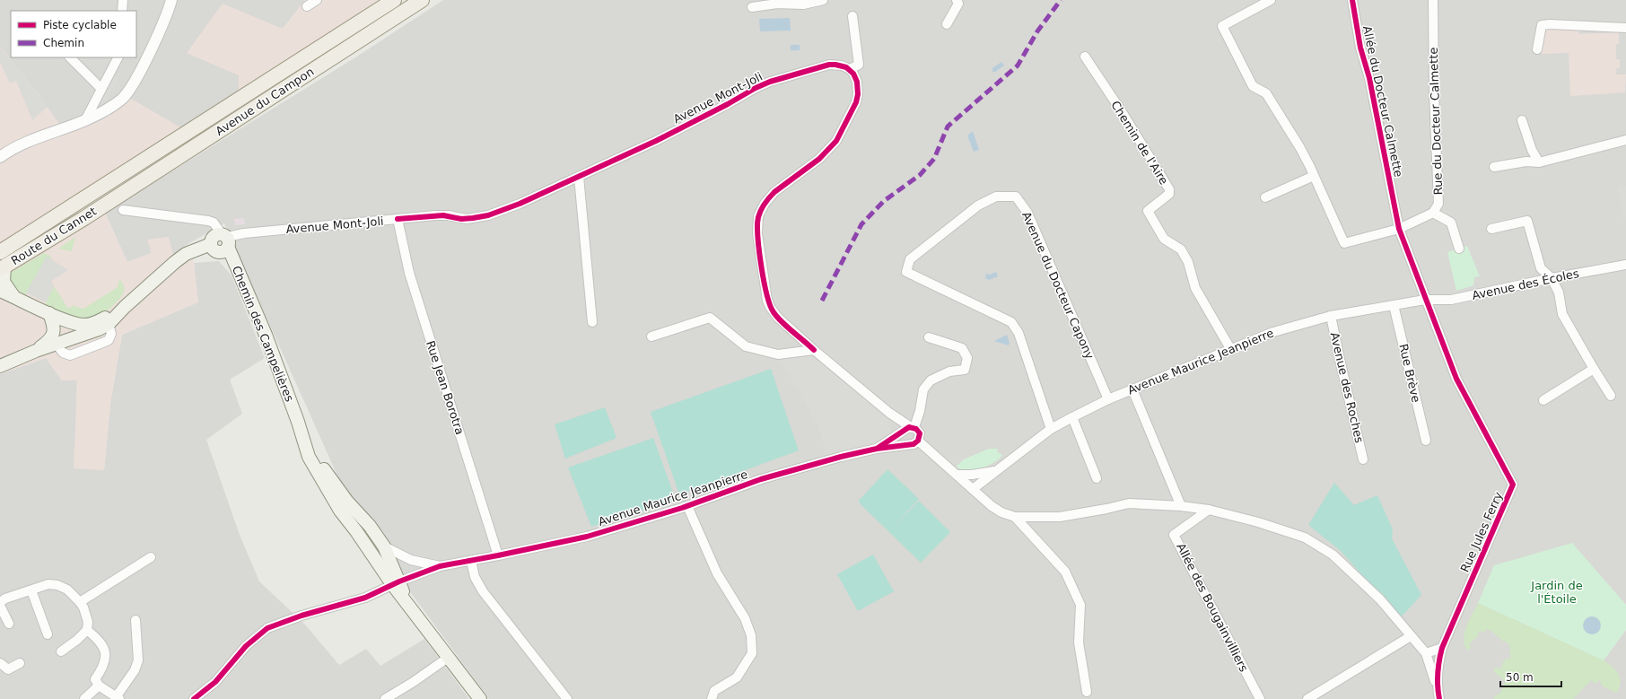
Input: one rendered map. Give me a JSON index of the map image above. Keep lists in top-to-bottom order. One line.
{"streets":{"main road":["Avenue du Campon","Route du Cannet","Chemin des Campelières"],"street":["Avenue Mont-Joli","Allée du Docteur Calmette","Rue du Docteur Calmette","Chemin de l'Aire","Avenue des Écoles","Avenue du Docteur Capony","Avenue Maurice Jeanpierre","Rue Brève","Rue Jean Borotra","Avenue des Roches","Rue Jules Ferry","Allée des Bougainvilliers"]},"crossings":[["Avenue Mont-Joli","Chemin des Campelières"],["Avenue Mont-Joli","Rue Jean Borotra"],["Avenue du Campon","Route du Cannet"],["Allée du Docteur Calmette","Rue du Docteur Calmette"],["Chemin de l'Aire","Avenue Maurice Jeanpierre"],["Avenue des Écoles","Avenue Maurice Jeanpierre"],["Avenue des Écoles","Rue Jules Ferry"],["Avenue du Docteur Capony","Avenue Maurice Jeanpierre"],["Chemin des Campelières","Avenue Maurice Jeanpierre"],["Avenue Maurice Jeanpierre","Rue Brève"],["Avenue Maurice Jeanpierre","Rue Jean Borotra"],["Avenue Maurice Jeanpierre","Avenue des Roches"],["Avenue Maurice Jeanpierre","Rue Jules Ferry"]],"parks":["Jardin de l'Étoile"],"legend":["Piste cyclable","Chemin"],"scale_bar":"50 m"}
